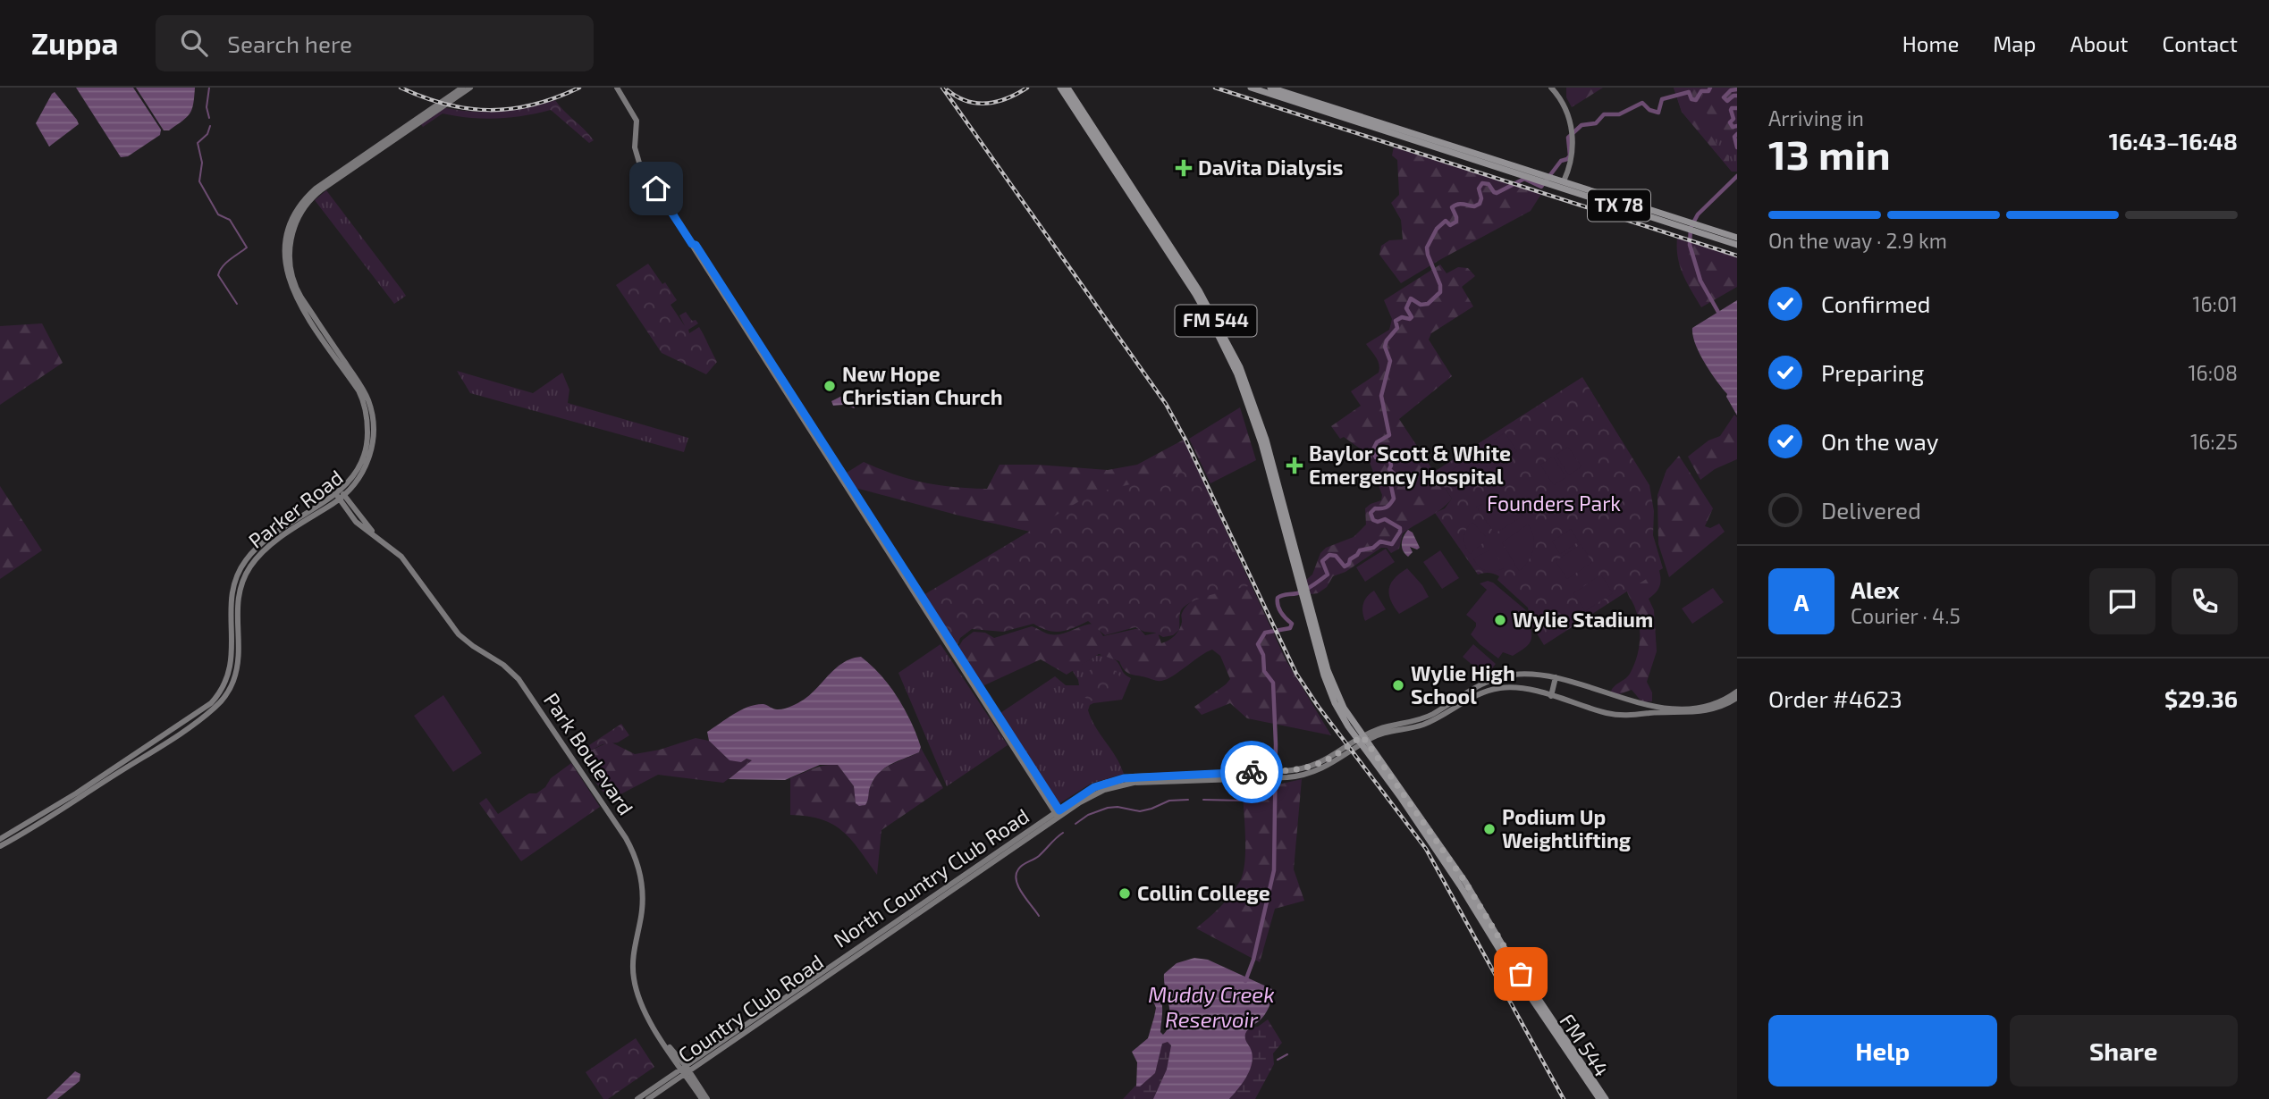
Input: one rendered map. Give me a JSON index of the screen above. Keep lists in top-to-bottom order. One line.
{"streets":{"main road":["TX 78","FM 544","Parker Road","Park Boulevard","North Country Club Road","Country Club Road"]},"crossings":[["FM 544","North Country Club Road"],["Parker Road","Park Boulevard"],["Park Boulevard","Country Club Road"],["North Country Club Road","Country Club Road"]],"water":["Muddy Creek Reservoir"],"parks":["Founders Park"],"places":{"health":["DaVita Dialysis","Baylor Scott & White Emergency Hospital"],"other":["New Hope Christian Church","Wylie Stadium","Wylie High School","Podium Up Weightlifting","Collin College"]},"page":{"header":"Zuppa","search":"Search here","nav":["Home","Map","About","Contact"],"heading":["13 min","Arriving in","16:43–16:48"],"panel":["Alex","Courier · 4.5","Order #4623","$29.36"],"bar":"On the way · 2.9 km","list":[["Confirmed","16:01"],["Preparing","16:08"],["On the way","16:25"],"Delivered"],"round":"A","buttons":["Help","Share"]}}
